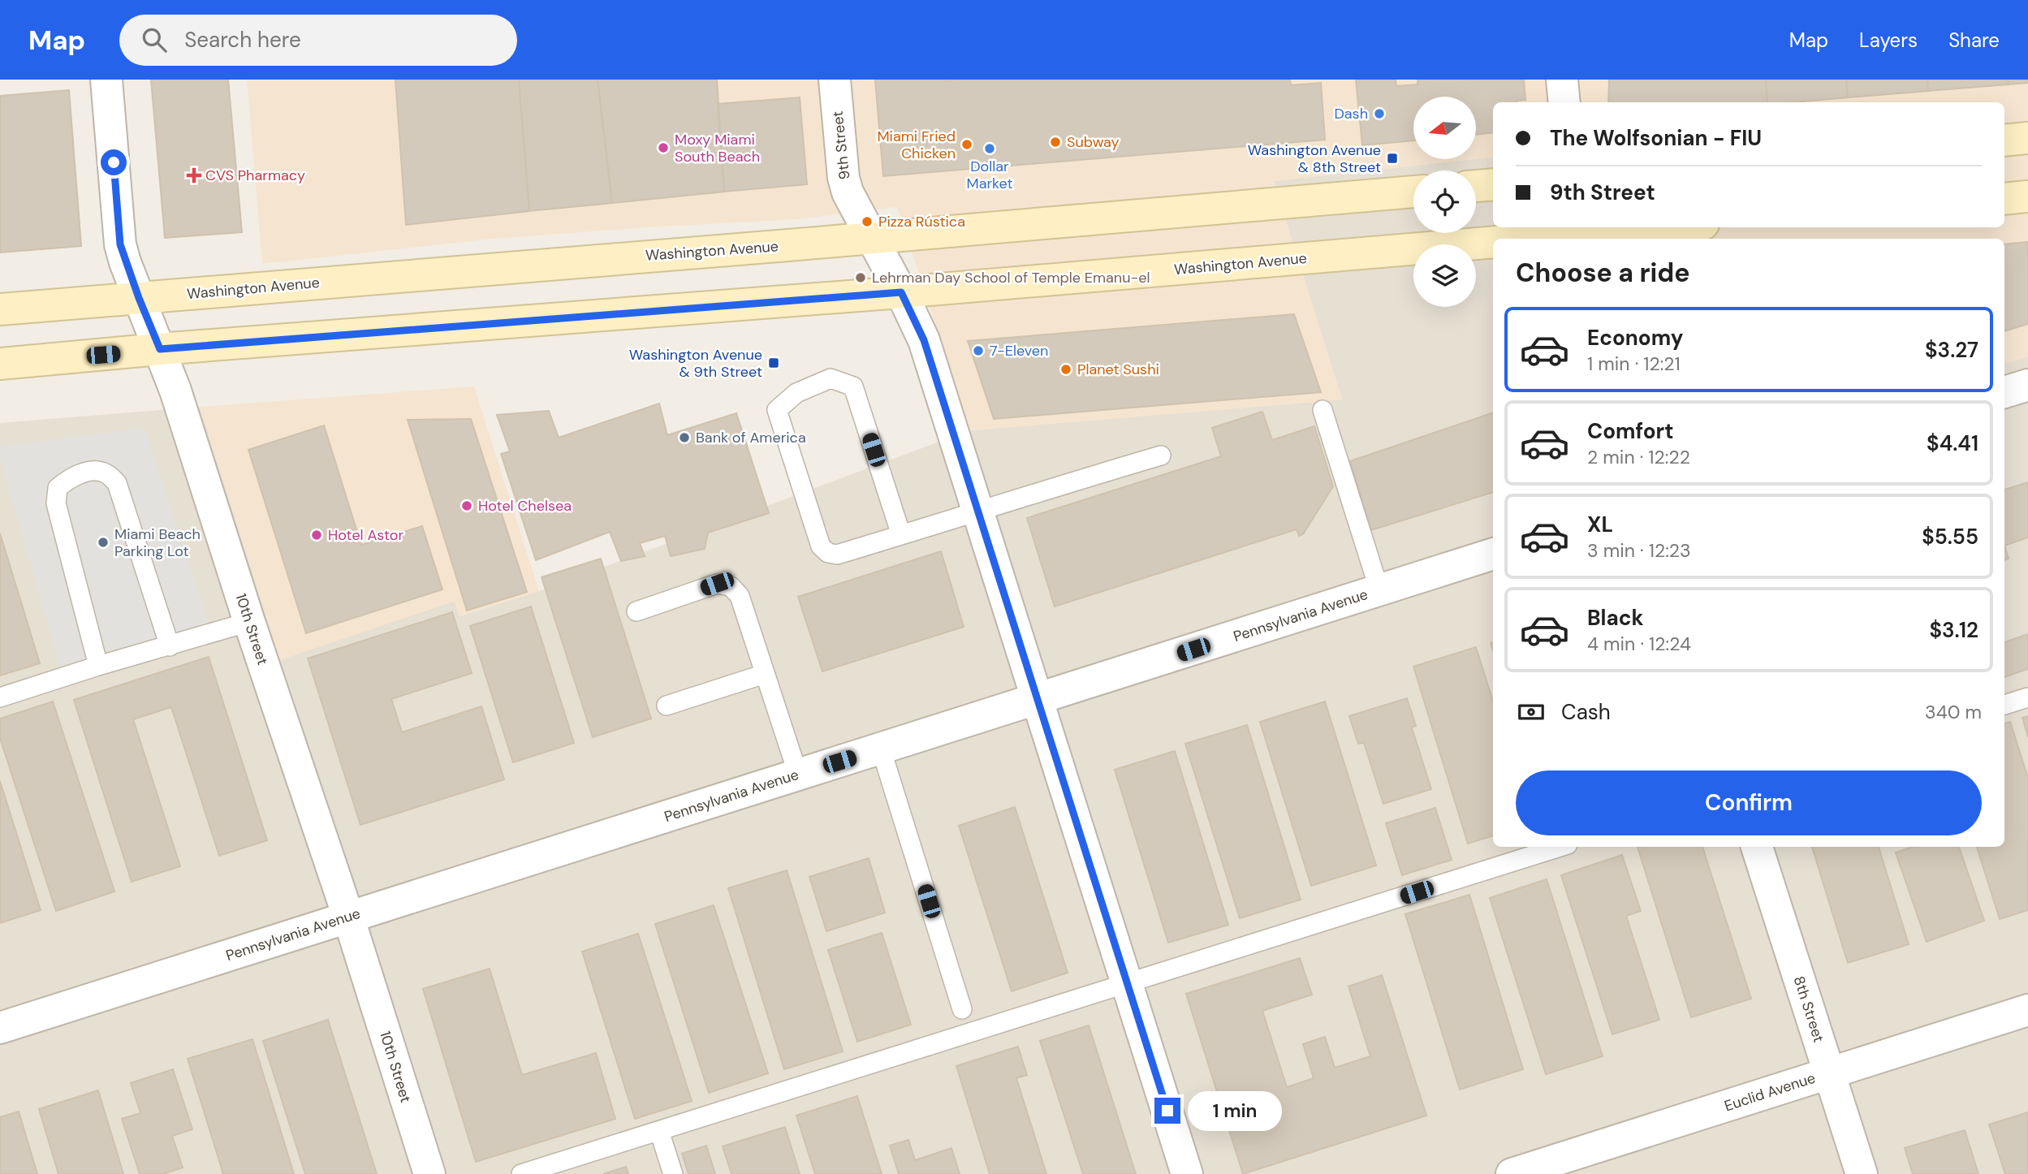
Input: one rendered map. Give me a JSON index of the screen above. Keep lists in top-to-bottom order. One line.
{"streets":{"main road":["Washington Avenue"],"street":["9th Street","Pennsylvania Avenue","10th Street","8th Street","Euclid Avenue"]},"crossings":[["9th Street","Washington Avenue"],["9th Street","Pennsylvania Avenue"],["Washington Avenue","10th Street"],["Pennsylvania Avenue","10th Street"],["8th Street","Euclid Avenue"]],"places":{"other":["Dash","Subway","Miami Fried Chicken","Moxy Miami South Beach","Dollar Market","Pizza Rústica","Lehrman Day School of Temple Emanu-el","7-Eleven","Planet Sushi","Bank of America","Hotel Chelsea","Hotel Astor","Miami Beach Parking Lot"],"transit":["Washington Avenue & 8th Street","Washington Avenue & 9th Street"],"health":["CVS Pharmacy"]},"north":"left","page":{"header":"Map","search":"Search here","nav":["Map","Layers","Share"],"banner":["The Wolfsonian - FIU","9th Street"],"heading":"Choose a ride","list":[{"name":"Economy","note":"1 min · 12:21","value":"$3.27"},{"name":"Comfort","note":"2 min · 12:22","value":"$4.41"},{"name":"XL","note":"3 min · 12:23","value":"$5.55"},{"name":"Black","note":"4 min · 12:24","value":"$3.12"}],"pay":["Cash","340 m"],"buttons":"Confirm","bubble":"1 min"}}
